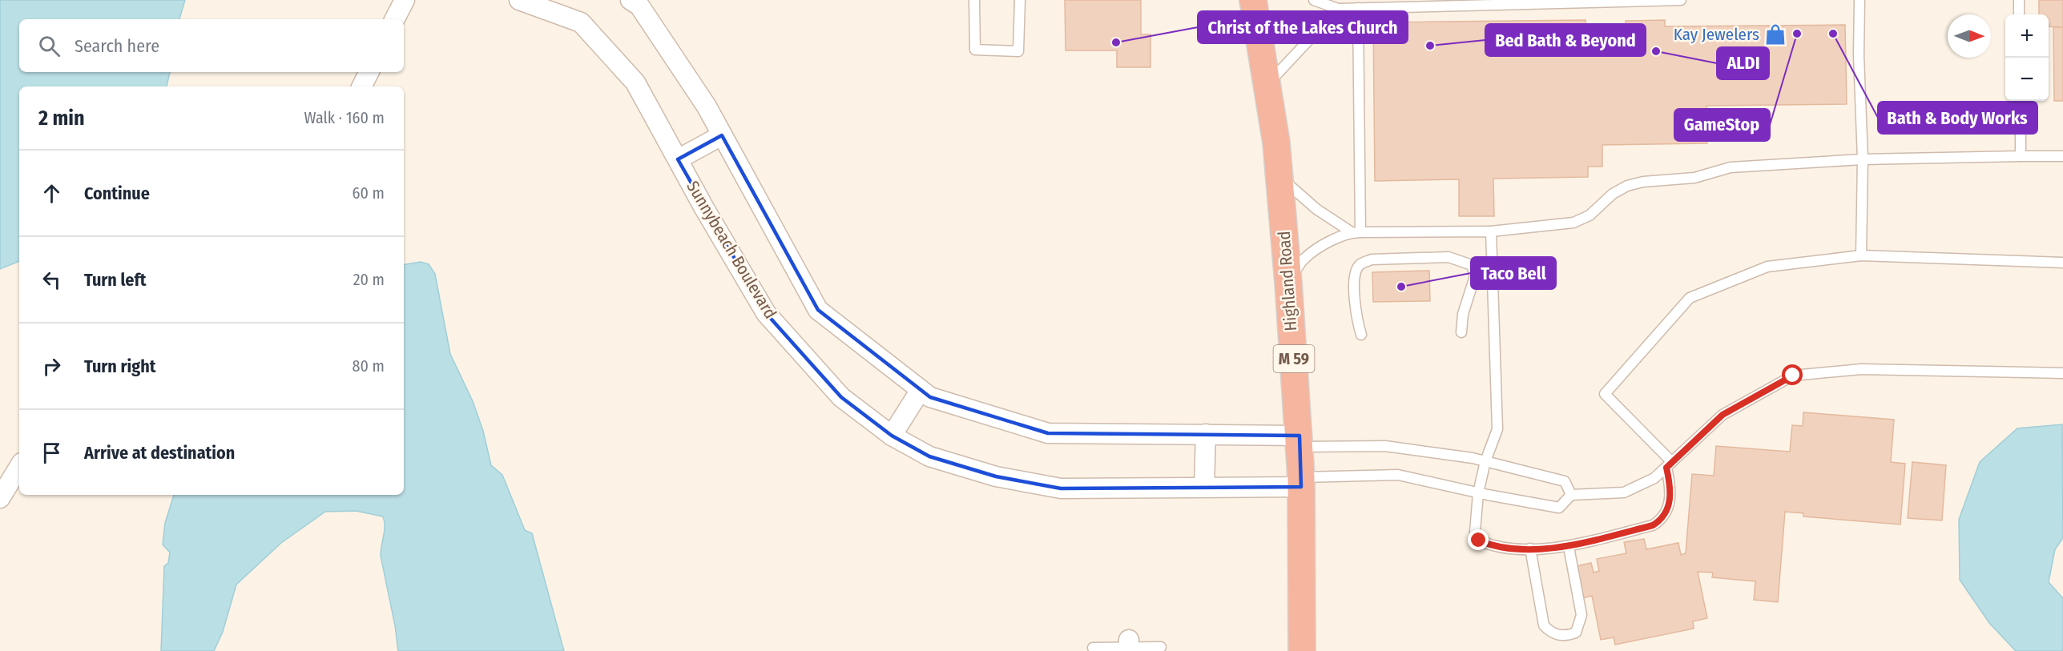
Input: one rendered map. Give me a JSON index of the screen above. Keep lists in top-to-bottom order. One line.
{"streets":{"highway":["Highland Road","M 59"],"street":["Sunnybeach Boulevard"]},"crossings":[["Sunnybeach Boulevard","Highland Road"]],"places":{"other":["GameStop","Bath & Body Works","Christ of the Lakes Church","Bed Bath & Beyond","ALDI","Taco Bell"],"shop":["Kay Jewelers"]},"north":"right","page":{"map_buttons":["+","−"],"search":"Search here","heading":["2 min","Walk · 160 m"],"list":[["Continue","60 m"],["Turn left","20 m"],["Turn right","80 m"],"Arrive at destination"]}}
